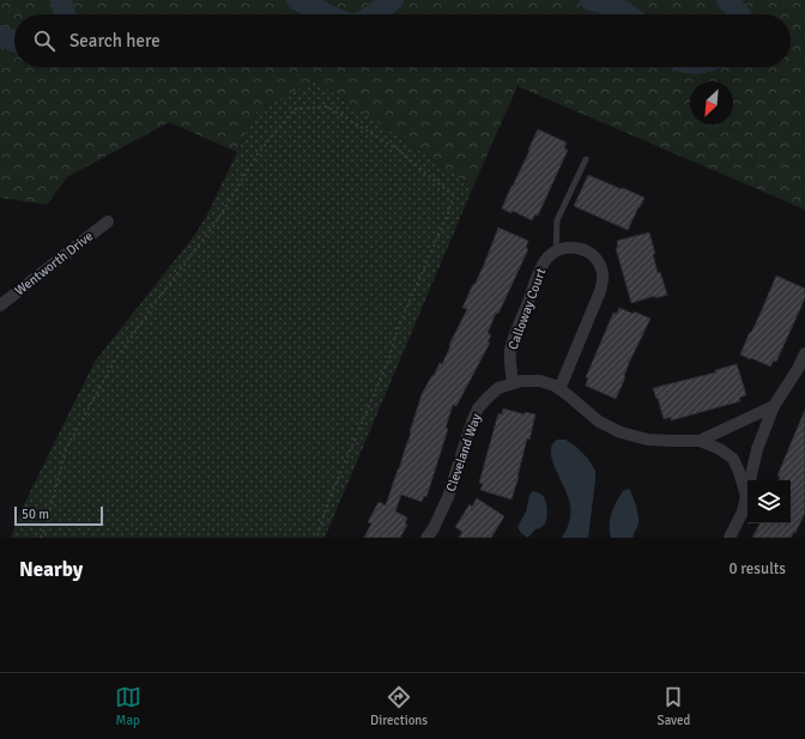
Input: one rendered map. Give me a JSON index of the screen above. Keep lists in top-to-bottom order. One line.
{"streets":{"street":["Wentworth Drive","Calloway Court","Cleveland Way"]},"crossings":[["Calloway Court","Cleveland Way"]],"scale_bar":"50 m","north":"bottom left","page":{"search":"Search here","scale":"50 m","heading":["Nearby","0 results"],"nav":["Map","Directions","Saved"]}}
